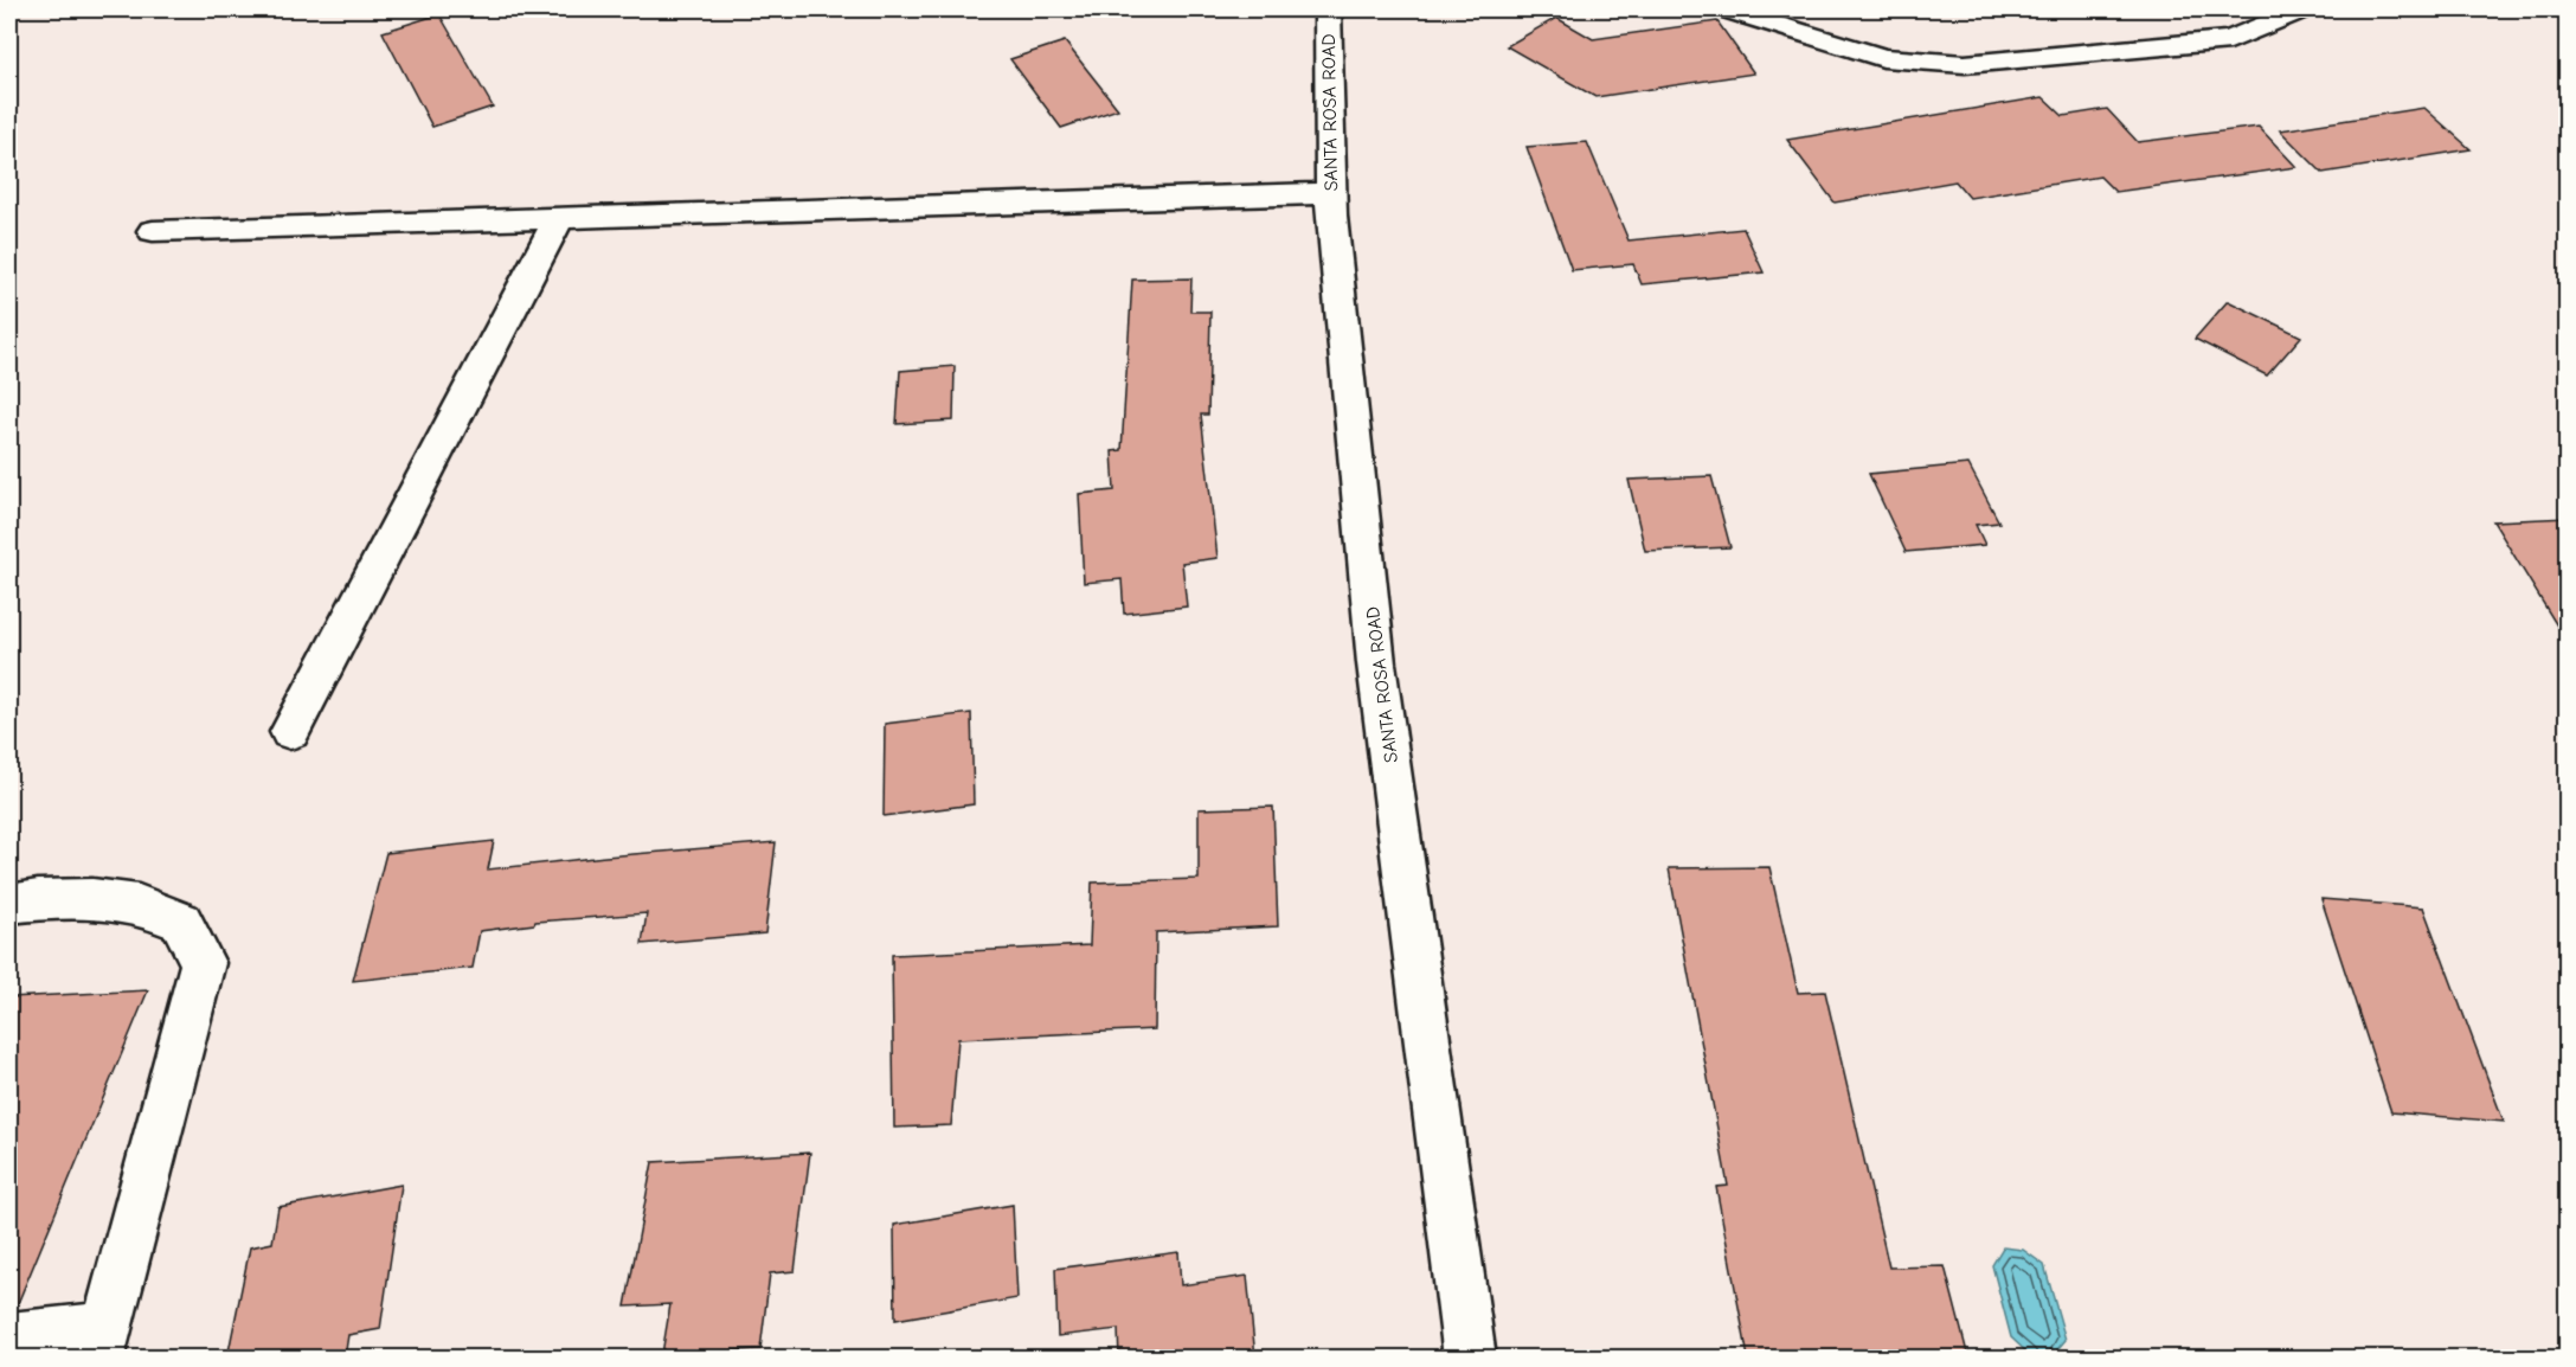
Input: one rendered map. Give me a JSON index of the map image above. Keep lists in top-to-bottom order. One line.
{"streets":{"street":["SANTA ROSA ROAD"]}}
